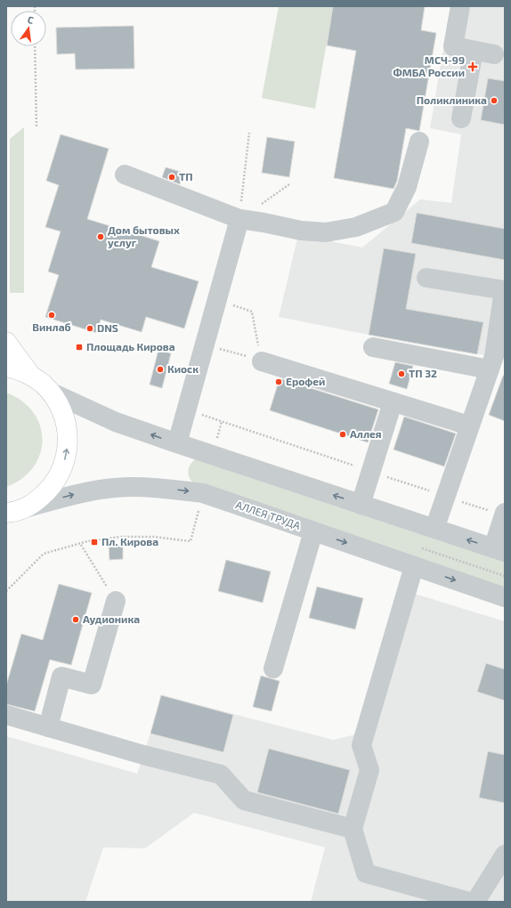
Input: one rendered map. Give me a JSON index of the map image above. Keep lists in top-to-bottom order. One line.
{"streets":{"street":["АЛЛЕЯ ТРУДА"]},"places":{"health":["МСЧ-99 ФМБА России"],"other":["Поликлиника","ТП","Дом бытовых услуг","Винлаб","DNS","Киоск","ТП 32","Ерофей","Аллея","Аудионика"],"transit":["Площадь Кирова","Пл. Кирова"]},"north":"top"}
